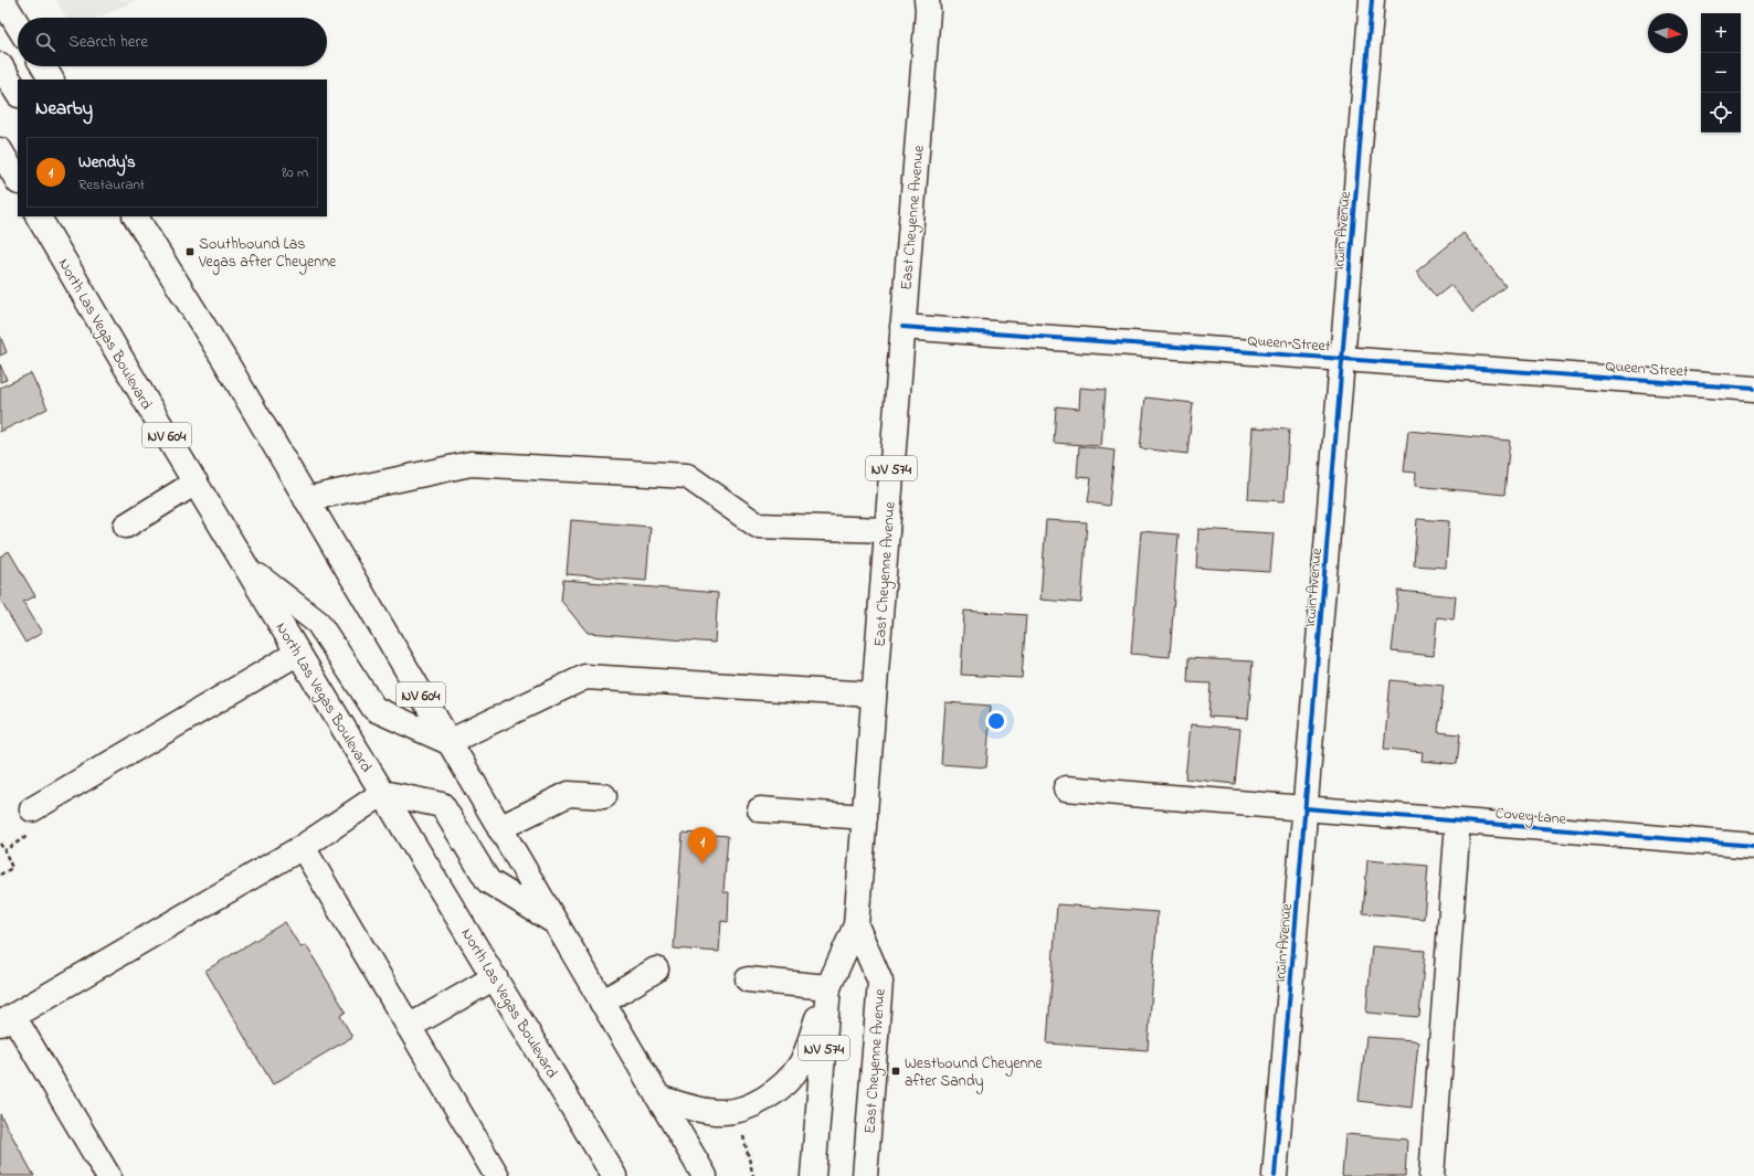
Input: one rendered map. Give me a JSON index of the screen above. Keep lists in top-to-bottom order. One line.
{"streets":{"main road":["East Cheyenne Avenue","Irwin Avenue","North Las Vegas Boulevard","Queen Street","NV 604","NV 574","Covey Lane"]},"crossings":[["East Cheyenne Avenue","Queen Street"],["Irwin Avenue","Queen Street"],["Irwin Avenue","Covey Lane"]],"places":{"transit":["Southbound Las Vegas after Cheyenne","Westbound Cheyenne after Sandy"]},"north":"right","page":{"map_buttons":["+","−"],"search":"Search here","heading":"Nearby","list":[{"mark":"1","name":"Wendy's","note":"Restaurant","value":"80 m"}],"pins":"1"}}
